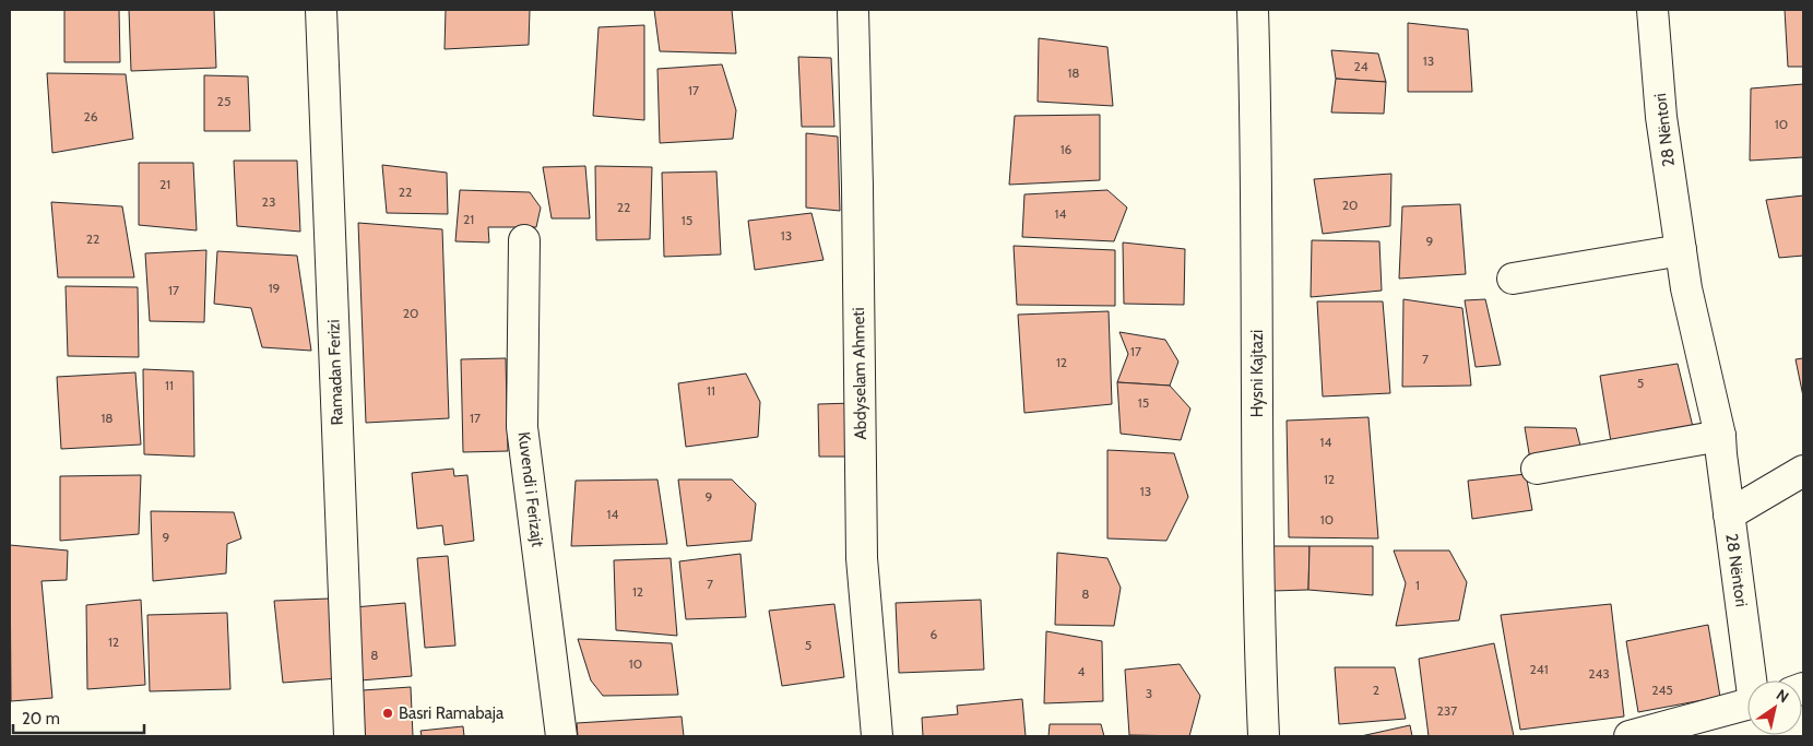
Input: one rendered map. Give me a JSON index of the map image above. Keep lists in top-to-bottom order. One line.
{"streets":{"street":["28 Nëntori","Ramadan Ferizi","Abdyselam Ahmeti","Hysni Kajtazi","Kuvendi i Ferizajt"]},"places":["Basri Ramabaja"],"house_numbers":["13","24","18","17","25","26","10","16","21","22","23","20","22","14","21","15","13","22","9","19","17","20","17","7","12","5","11","11","15","18","17","14","12","13","9","14","10","9","7","1","12","8","6","12","5","8","10","241","4","243","2","245","3","237"],"scale_bar":"20 m","north":"top right"}
